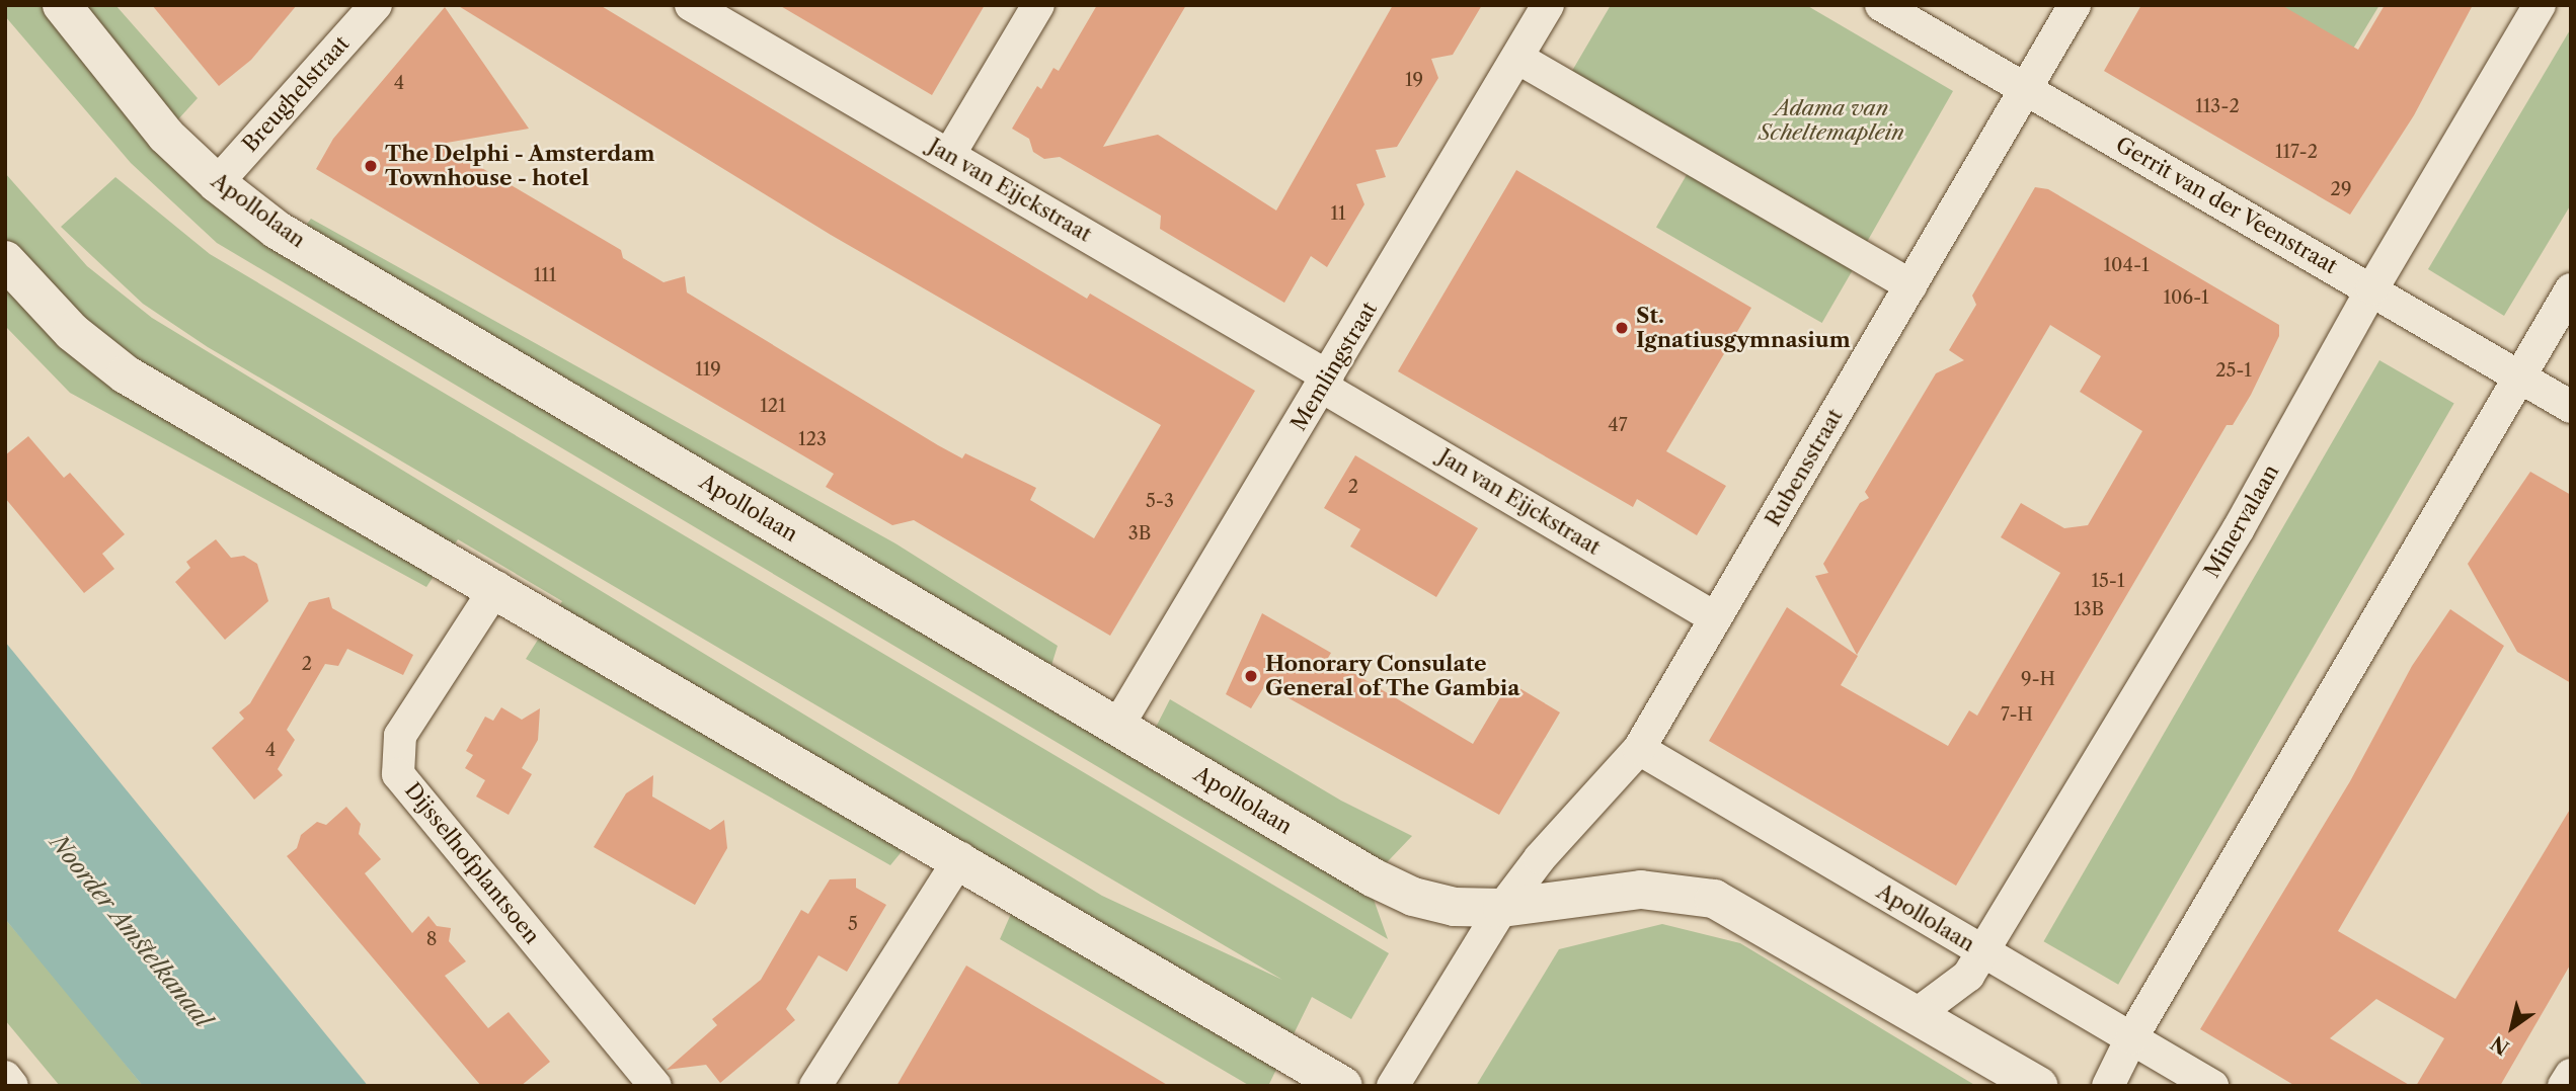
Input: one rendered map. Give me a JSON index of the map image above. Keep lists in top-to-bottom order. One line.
{"streets":{"street":["Breughelstraat","Jan van Eijckstraat","Gerrit van der Veenstraat","Apollolaan","Memlingstraat","Rubensstraat","Minervalaan","Dijsselhofplantsoen"]},"crossings":[["Breughelstraat","Apollolaan"],["Jan van Eijckstraat","Memlingstraat"],["Jan van Eijckstraat","Rubensstraat"],["Gerrit van der Veenstraat","Rubensstraat"],["Gerrit van der Veenstraat","Minervalaan"],["Apollolaan","Memlingstraat"],["Apollolaan","Rubensstraat"],["Apollolaan","Minervalaan"]],"water":["Noorder Amstelkanaal"],"parks":["Adama van Scheltemaplein"],"places":["The Delphi - Amsterdam Townhouse - hotel","St. Ignatiusgymnasium","Honorary Consulate General of The Gambia"],"house_numbers":["19","4","113-2","117-2","29","11","104-1","111","106-1","119","25-1","121","47","123","2","5-3","3B","15-1","13B","2","9-H","7-H","4","5","8"],"north":"bottom left"}
